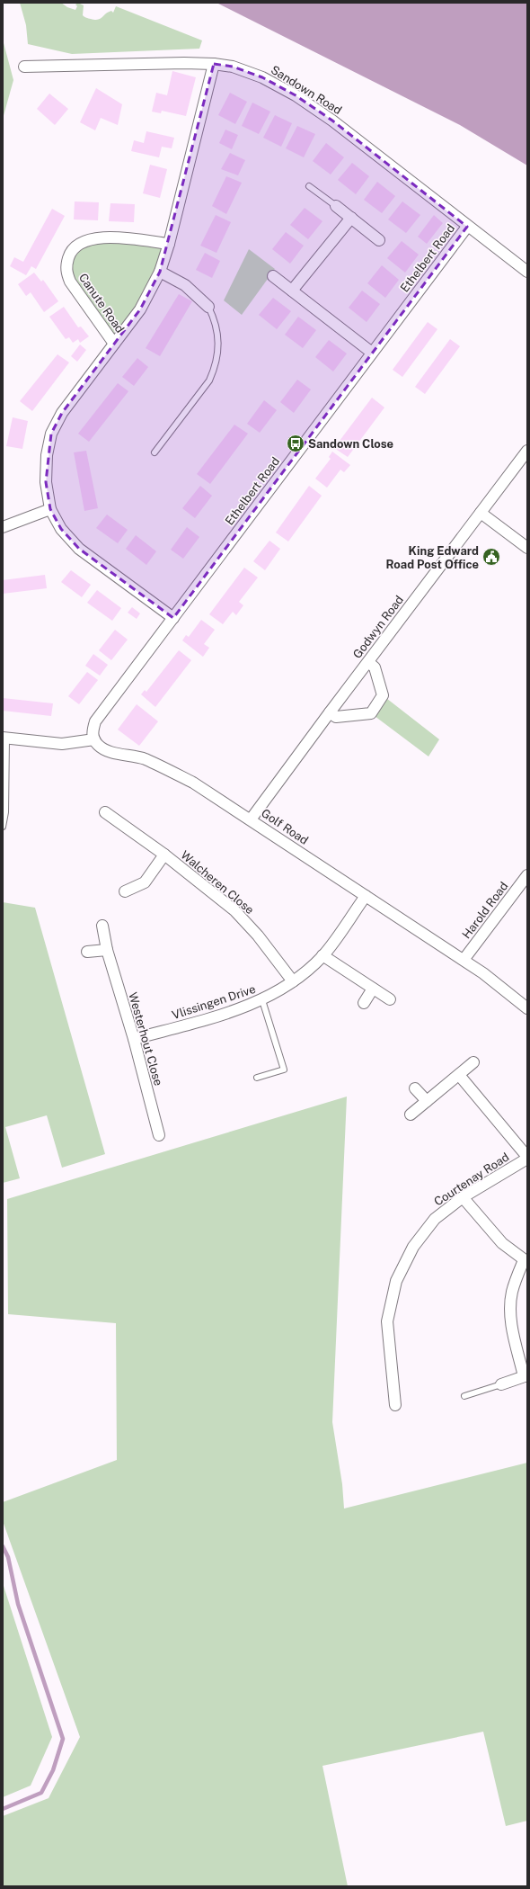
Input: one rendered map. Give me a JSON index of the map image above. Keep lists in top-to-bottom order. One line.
{"streets":{"street":["Sandown Road","Ethelbert Road","Canute Road","Godwyn Road","Golf Road","Walcheren Close","Harold Road","Vlissingen Drive","Westerhout Close","Courtenay Road"]},"crossings":[["Sandown Road","Ethelbert Road"],["Sandown Road","Canute Road"],["Ethelbert Road","Canute Road"],["Ethelbert Road","Golf Road"],["Godwyn Road","Golf Road"],["Golf Road","Harold Road"],["Golf Road","Vlissingen Drive"],["Walcheren Close","Vlissingen Drive"],["Vlissingen Drive","Westerhout Close"]],"places":{"bus stop":["Sandown Close"],"public building":["King Edward Road Post Office"]}}
